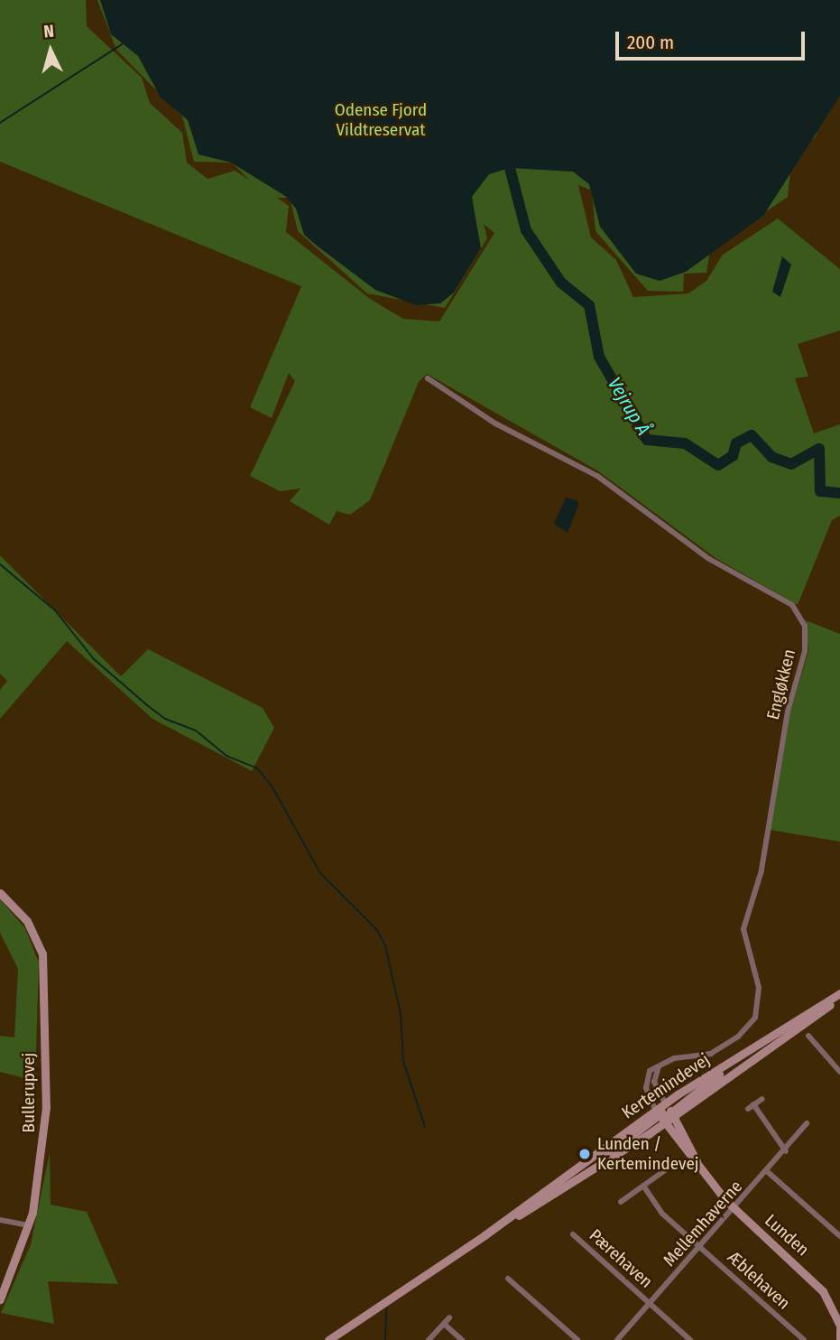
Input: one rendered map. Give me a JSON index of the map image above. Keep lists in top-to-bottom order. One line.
{"streets":{"main road":["Kertemindevej","Bullerupvej","Lunden"],"street":["Engløkken","Mellemhaverne","Pærehaven","Æblehaven"]},"crossings":[["Kertemindevej","Lunden"],["Mellemhaverne","Lunden"],["Mellemhaverne","Pærehaven"],["Mellemhaverne","Æblehaven"]],"water":["Vejrup Å"],"parks":["Odense Fjord Vildtreservat"],"places":["Lunden / Kertemindevej"],"scale_bar":"200 m","north":"top"}
